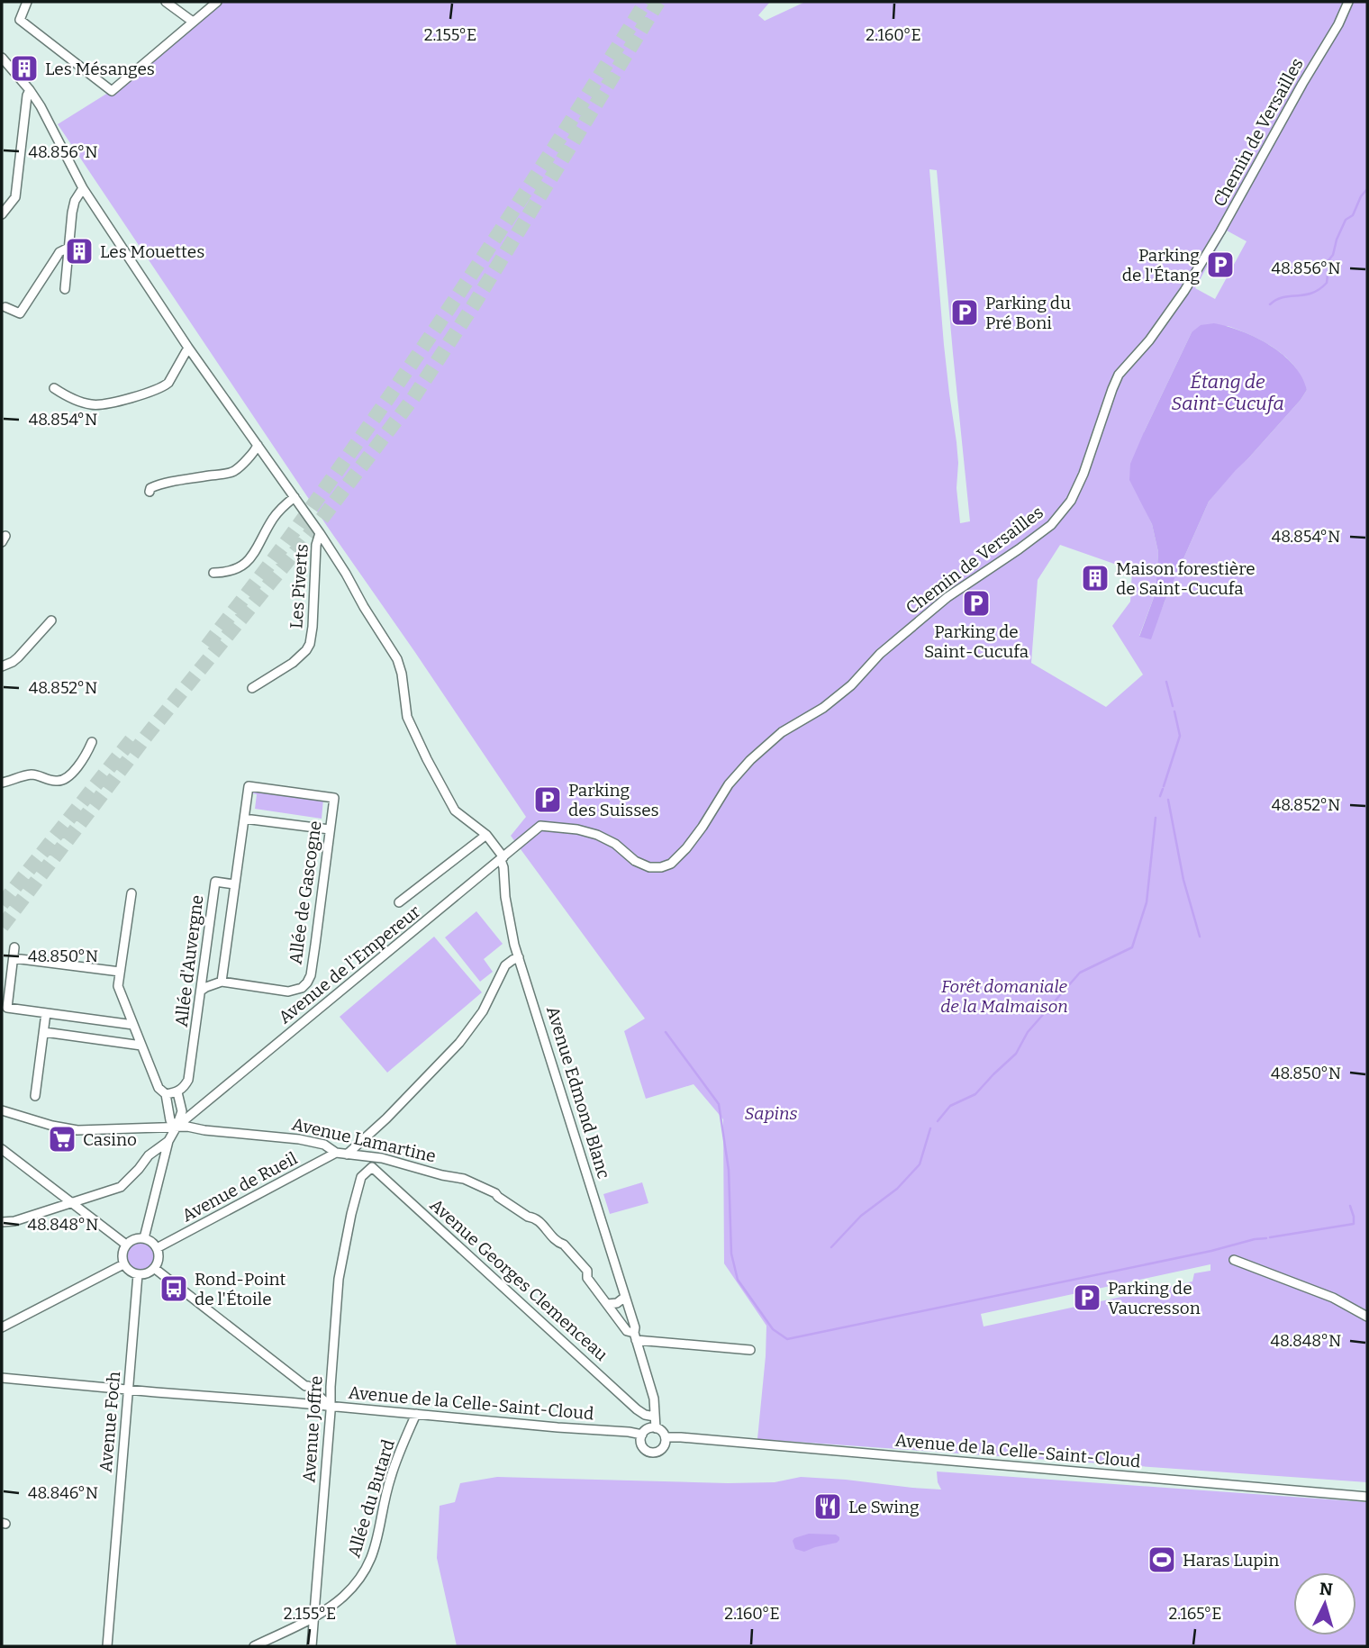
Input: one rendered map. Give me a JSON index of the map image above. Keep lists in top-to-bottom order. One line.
{"streets":{"street":["Chemin de Versailles","Les Piverts","Allée de Gascogne","Allée d'Auvergne","Avenue de l'Empereur","Avenue Edmond Blanc","Avenue Lamartine","Avenue de Rueil","Avenue Georges Clemenceau","Avenue de la Celle-Saint-Cloud","Avenue Foch","Avenue Joffre","Allée du Butard"]},"crossings":[["Chemin de Versailles","Avenue de l'Empereur"],["Avenue de l'Empereur","Avenue Edmond Blanc"],["Avenue de l'Empereur","Avenue Lamartine"],["Avenue Edmond Blanc","Avenue Lamartine"],["Avenue Edmond Blanc","Avenue Georges Clemenceau"],["Avenue Edmond Blanc","Avenue de la Celle-Saint-Cloud"],["Avenue Lamartine","Avenue de Rueil"],["Avenue de Rueil","Avenue de la Celle-Saint-Cloud"],["Avenue de Rueil","Avenue Foch"],["Avenue Georges Clemenceau","Avenue Joffre"],["Avenue de la Celle-Saint-Cloud","Avenue Foch"],["Avenue de la Celle-Saint-Cloud","Avenue Joffre"],["Avenue de la Celle-Saint-Cloud","Allée du Butard"],["Avenue Joffre","Allée du Butard"]],"water":["Étang de Saint-Cucufa"],"parks":["Forêt domaniale de la Malmaison","Sapins"],"places":{"building":["Les Mésanges","Les Mouettes","Maison forestière de Saint-Cucufa"],"parking":["Parking de l'Étang","Parking du Pré Boni","Parking de Saint-Cucufa","Parking des Suisses","Parking de Vaucresson"],"supermarket":["Casino"],"bus stop":["Rond-Point de l'Étoile"],"restaurant":["Le Swing"],"sports":["Haras Lupin"]},"north":"top","coordinates":["2.155°E","2.160°E","48.856°N","48.854°N","48.852°N","48.850°N","48.848°N","48.846°N","2.165°E"]}
